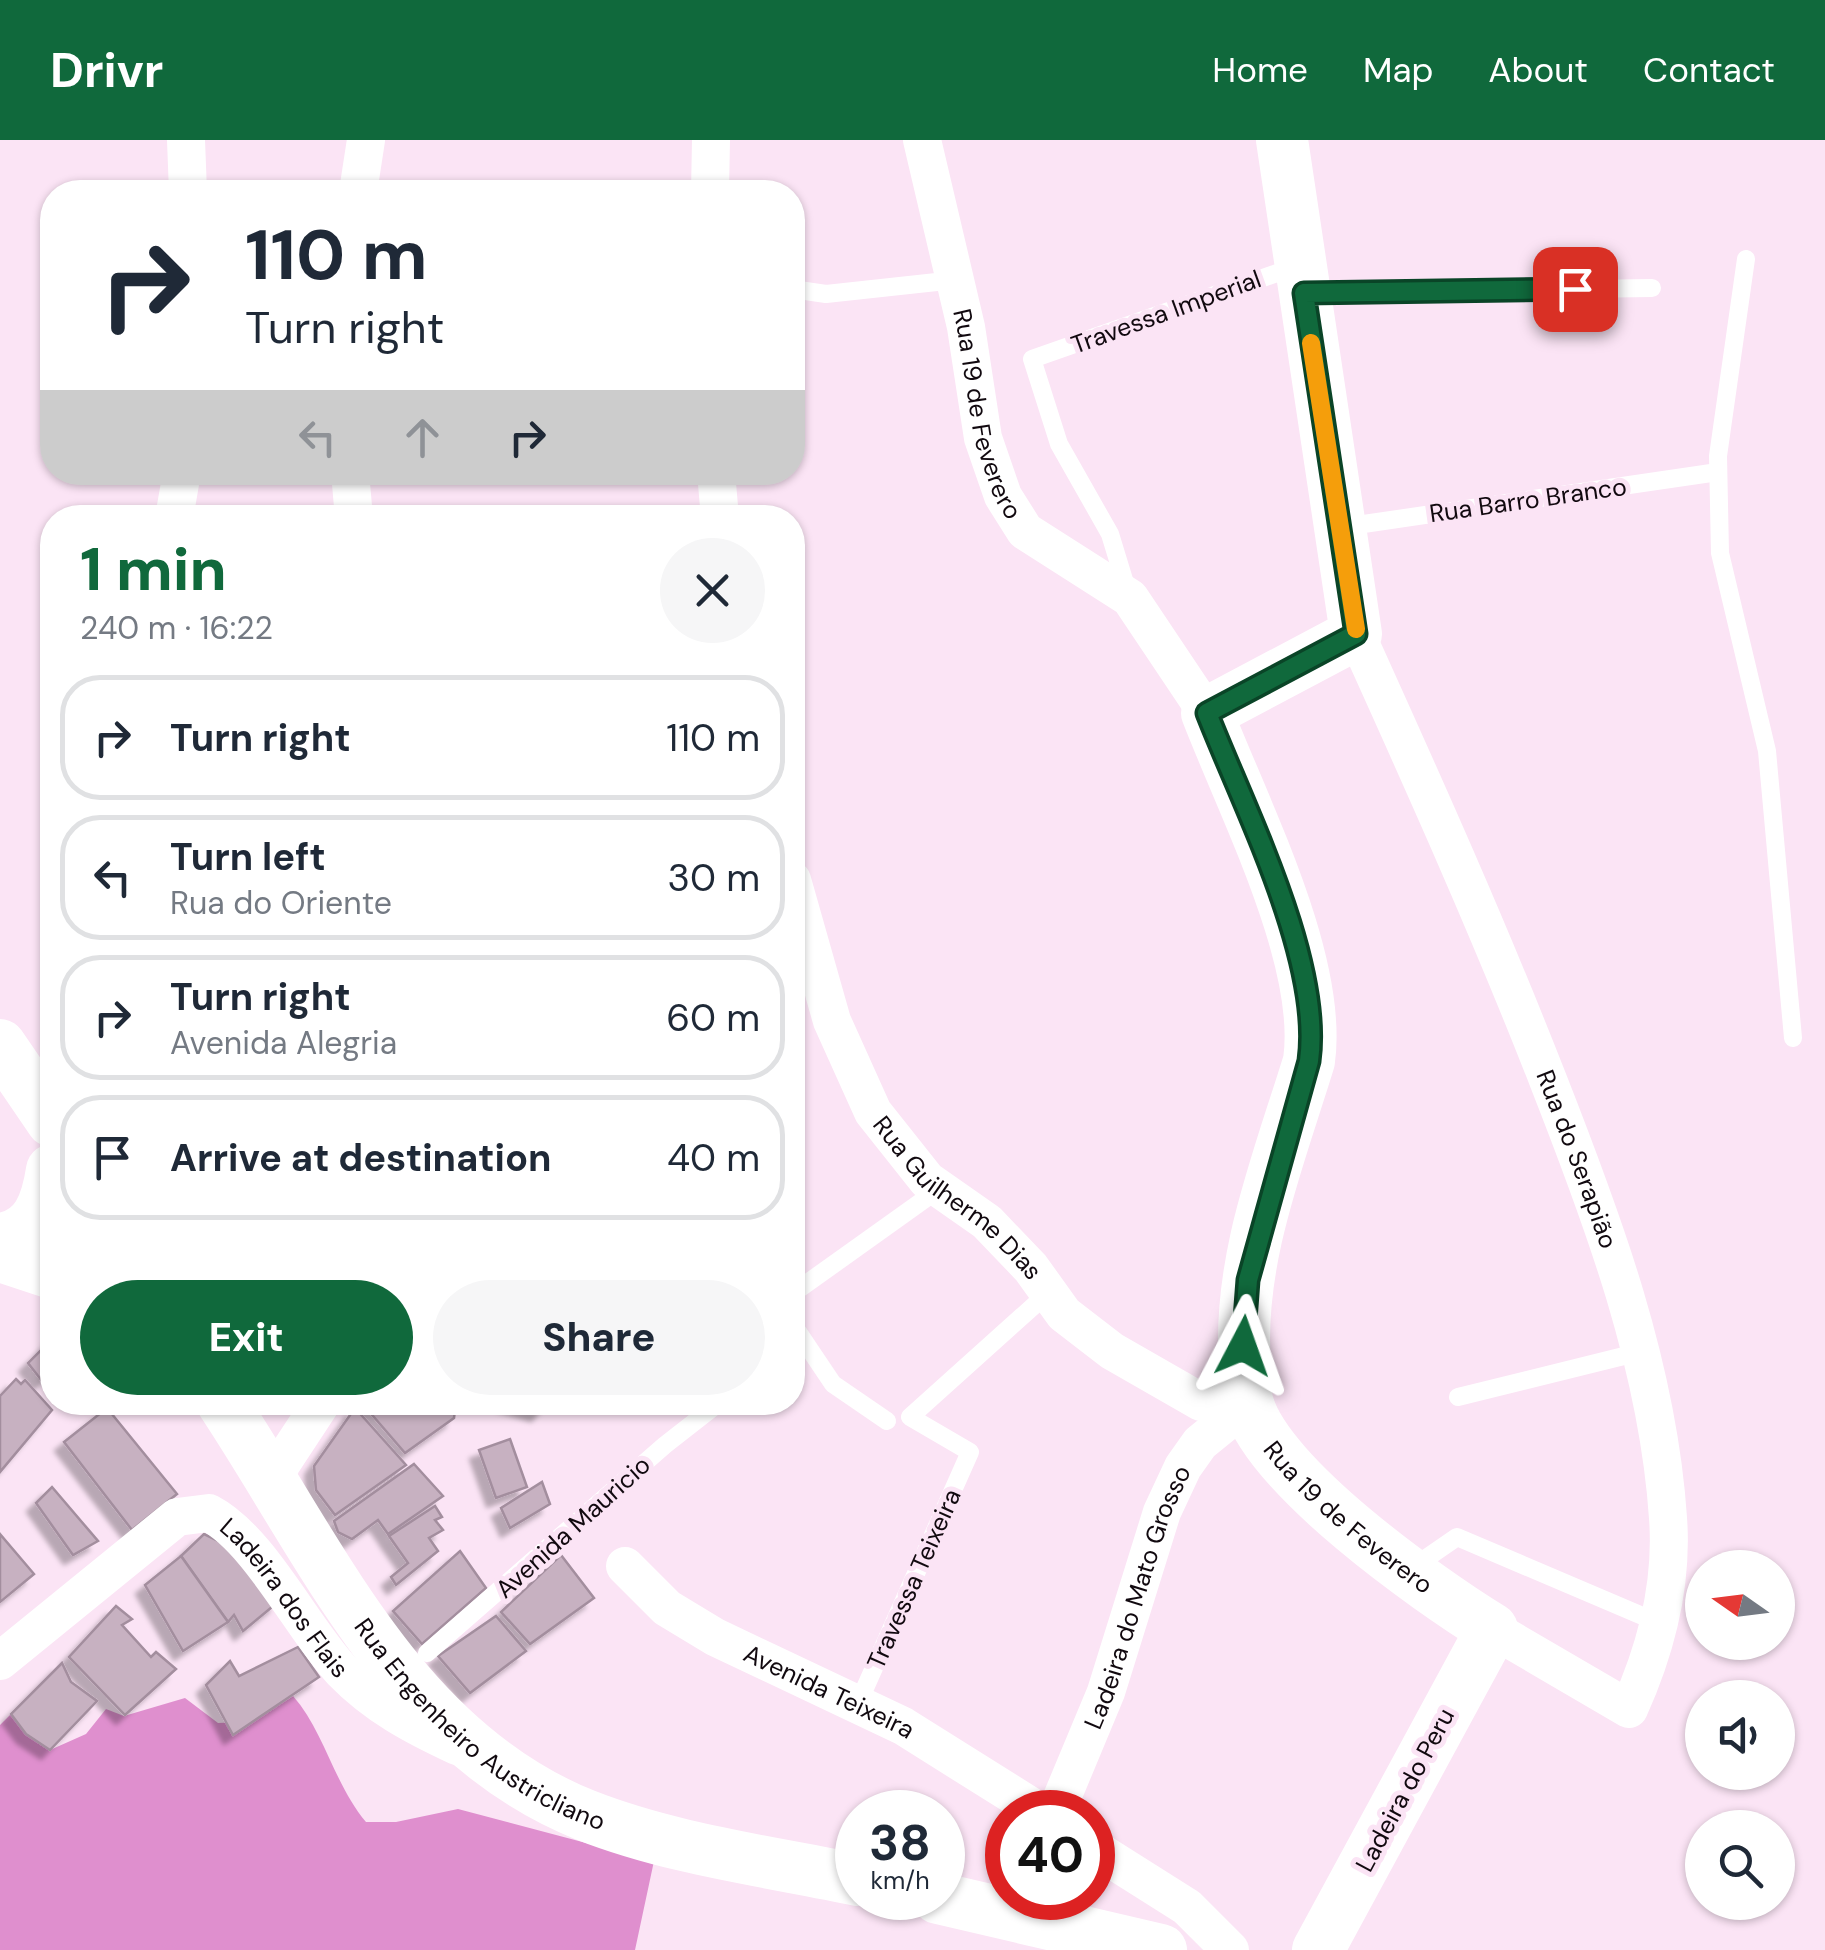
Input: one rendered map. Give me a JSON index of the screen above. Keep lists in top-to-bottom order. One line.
{"streets":{"street":["Rua 19 de Feverero","Rua do Serapião","Rua Guilherme Dias","Ladeira dos Flais","Ladeira do Mato Grosso","Avenida Teixeira","Rua Engenheiro Austricliano","Ladeira do Peru"],"lane":["Travessa Imperial","Rua Barro Branco","Avenida Mauricio","Travessa Teixeira"]},"crossings":[["Travessa Imperial","Rua 19 de Feverero"],["Rua 19 de Feverero","Rua do Serapião"],["Rua 19 de Feverero","Rua Guilherme Dias"],["Rua 19 de Feverero","Ladeira do Mato Grosso"],["Rua 19 de Feverero","Ladeira do Peru"],["Rua Guilherme Dias","Travessa Teixeira"],["Rua Guilherme Dias","Ladeira do Mato Grosso"],["Travessa Teixeira","Avenida Teixeira"],["Ladeira dos Flais","Rua Engenheiro Austricliano"]],"north":"left","page":{"header":"Drivr","nav":["Home","Map","About","Contact"],"turn":["110 m","Turn right"],"heading":["1 min","240 m · 16:22"],"list":[{"name":"Turn right","value":"110 m"},{"name":"Turn left","note":"Rua do Oriente","value":"30 m"},{"name":"Turn right","note":"Avenida Alegria","value":"60 m"},{"name":"Arrive at destination","value":"40 m"}],"buttons":["Exit","Share"],"speed":"38 km/h","limit":"40"}}
